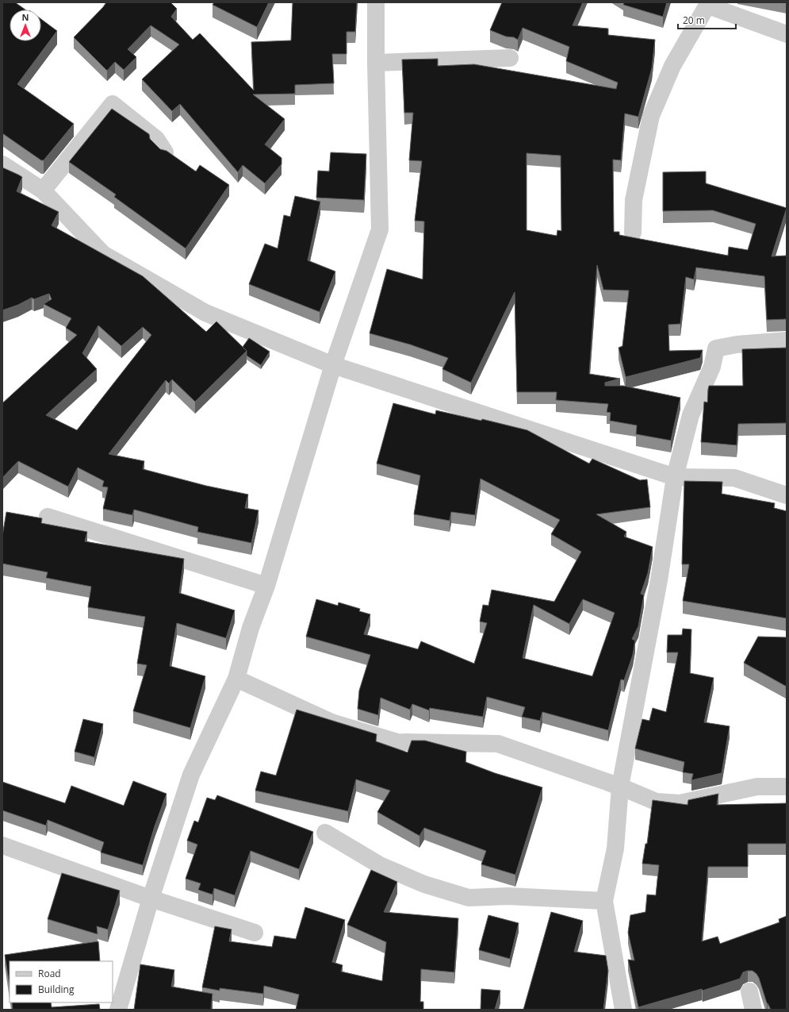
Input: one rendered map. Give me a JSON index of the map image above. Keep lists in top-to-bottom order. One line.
{"legend":["Road","Building"],"scale_bar":"20 m","north":"top"}
